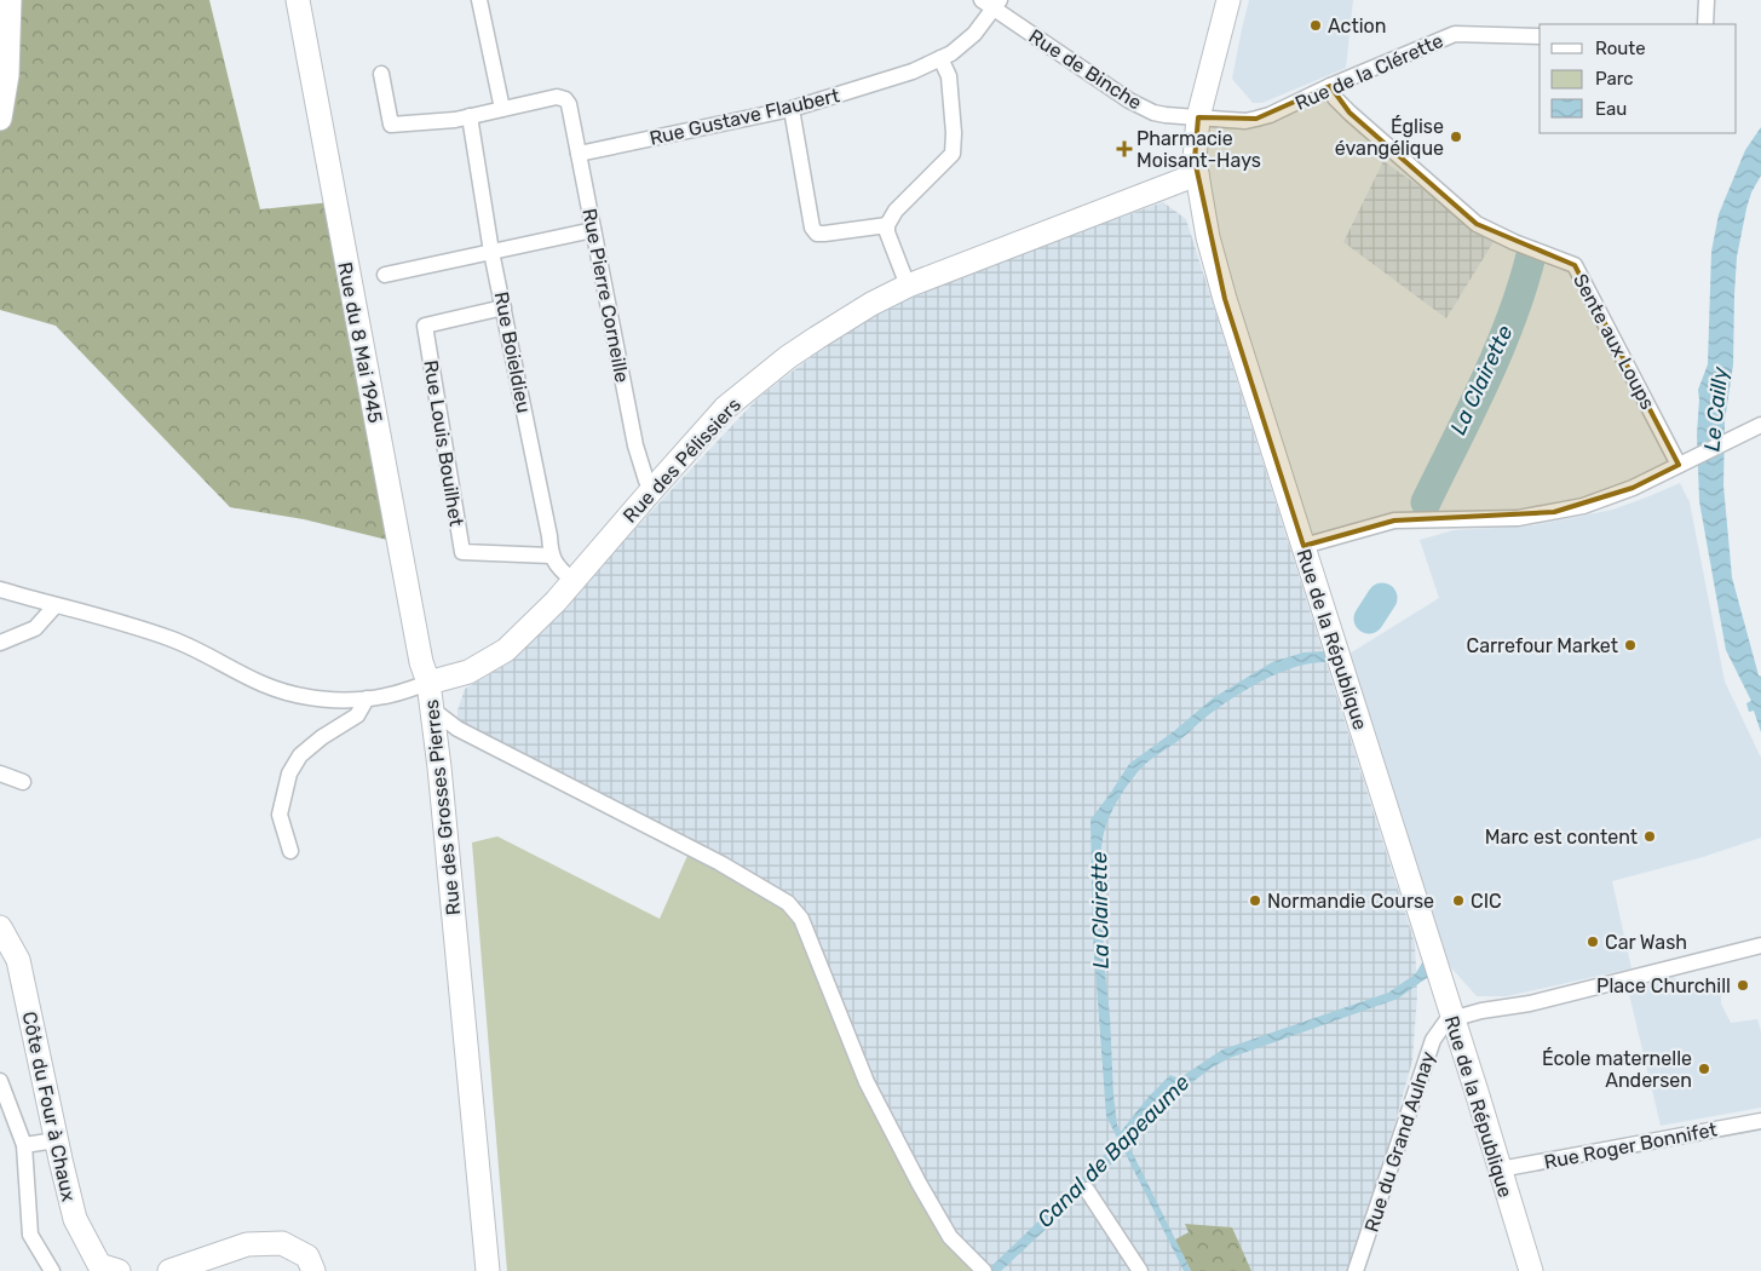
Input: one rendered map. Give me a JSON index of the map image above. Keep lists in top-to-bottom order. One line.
{"streets":{"street":["Rue de Binche","Rue de la Clérette","Rue Gustave Flaubert","Rue Pierre Corneille","Sente aux Loups","Rue du 8 Mai 1945","Rue Boieldieu","Rue Louis Bouilhet","Rue des Pélissiers","Rue de la République","Rue des Grosses Pierres","Côte du Four à Chaux","Rue du Grand Aulnay","Rue Roger Bonnifet"]},"crossings":[["Rue de Binche","Rue de la Clérette"],["Rue de Binche","Rue Gustave Flaubert"],["Rue de Binche","Rue de la République"],["Rue de la Clérette","Sente aux Loups"],["Rue de la Clérette","Rue de la République"],["Rue Gustave Flaubert","Rue Pierre Corneille"],["Rue Pierre Corneille","Rue des Pélissiers"],["Rue du 8 Mai 1945","Rue des Pélissiers"],["Rue du 8 Mai 1945","Rue des Grosses Pierres"],["Rue Boieldieu","Rue Louis Bouilhet"],["Rue des Pélissiers","Rue de la République"],["Rue des Pélissiers","Rue des Grosses Pierres"],["Rue de la République","Rue du Grand Aulnay"],["Rue de la République","Rue Roger Bonnifet"]],"water":["La Clairette","Le Cailly","Canal de Bapeaume"],"places":{"other":["Action","Église évangélique","Carrefour Market","Marc est content","Normandie Course","CIC","Car Wash","Place Churchill","École maternelle Andersen"],"health":["Pharmacie Moisant-Hays"]},"legend":["Route","Parc","Eau"]}
